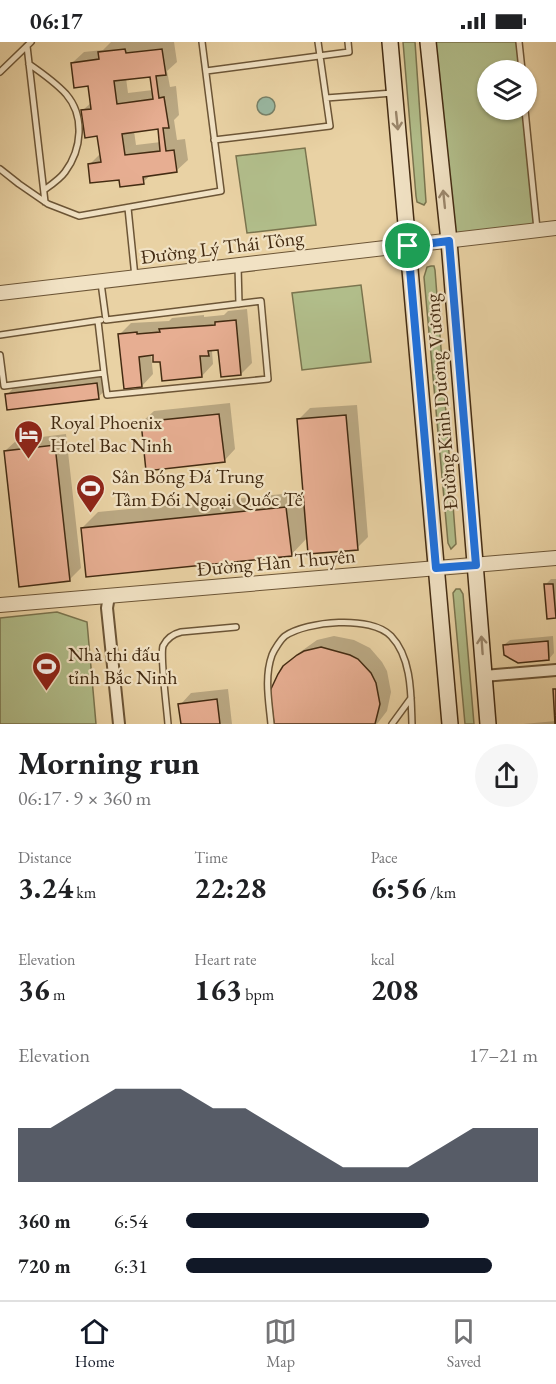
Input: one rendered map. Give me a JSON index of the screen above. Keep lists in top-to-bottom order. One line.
{"streets":{"main road":["Đường Kinh Dương Vương"],"street":["Đường Lý Thái Tông","Đường Hàn Thuyên"]},"crossings":[["Đường Lý Thái Tông","Đường Kinh Dương Vương"],["Đường Kinh Dương Vương","Đường Hàn Thuyên"]],"places":{"hotel":["Royal Phoenix Hotel Bac Ninh"],"sports":["Sân Bóng Đá Trung Tâm Đối Ngoại Quốc Tế","Nhà thi đấu tỉnh Bắc Ninh"]},"page":{"status":"06:17","heading":["Morning run","06:17 · 9 × 360 m"],"stats":[["Distance","3.24 km"],["Time","22:28"],["Pace","6:56 /km"],["Elevation","36 m"],["Heart rate","163 bpm"],["kcal","208"]],"chart":["Elevation","17–21 m"],"list":[{"name":"360 m","note":"6:54"},{"name":"720 m","note":"6:31"}],"tabs":["Home","Map","Saved"]}}
